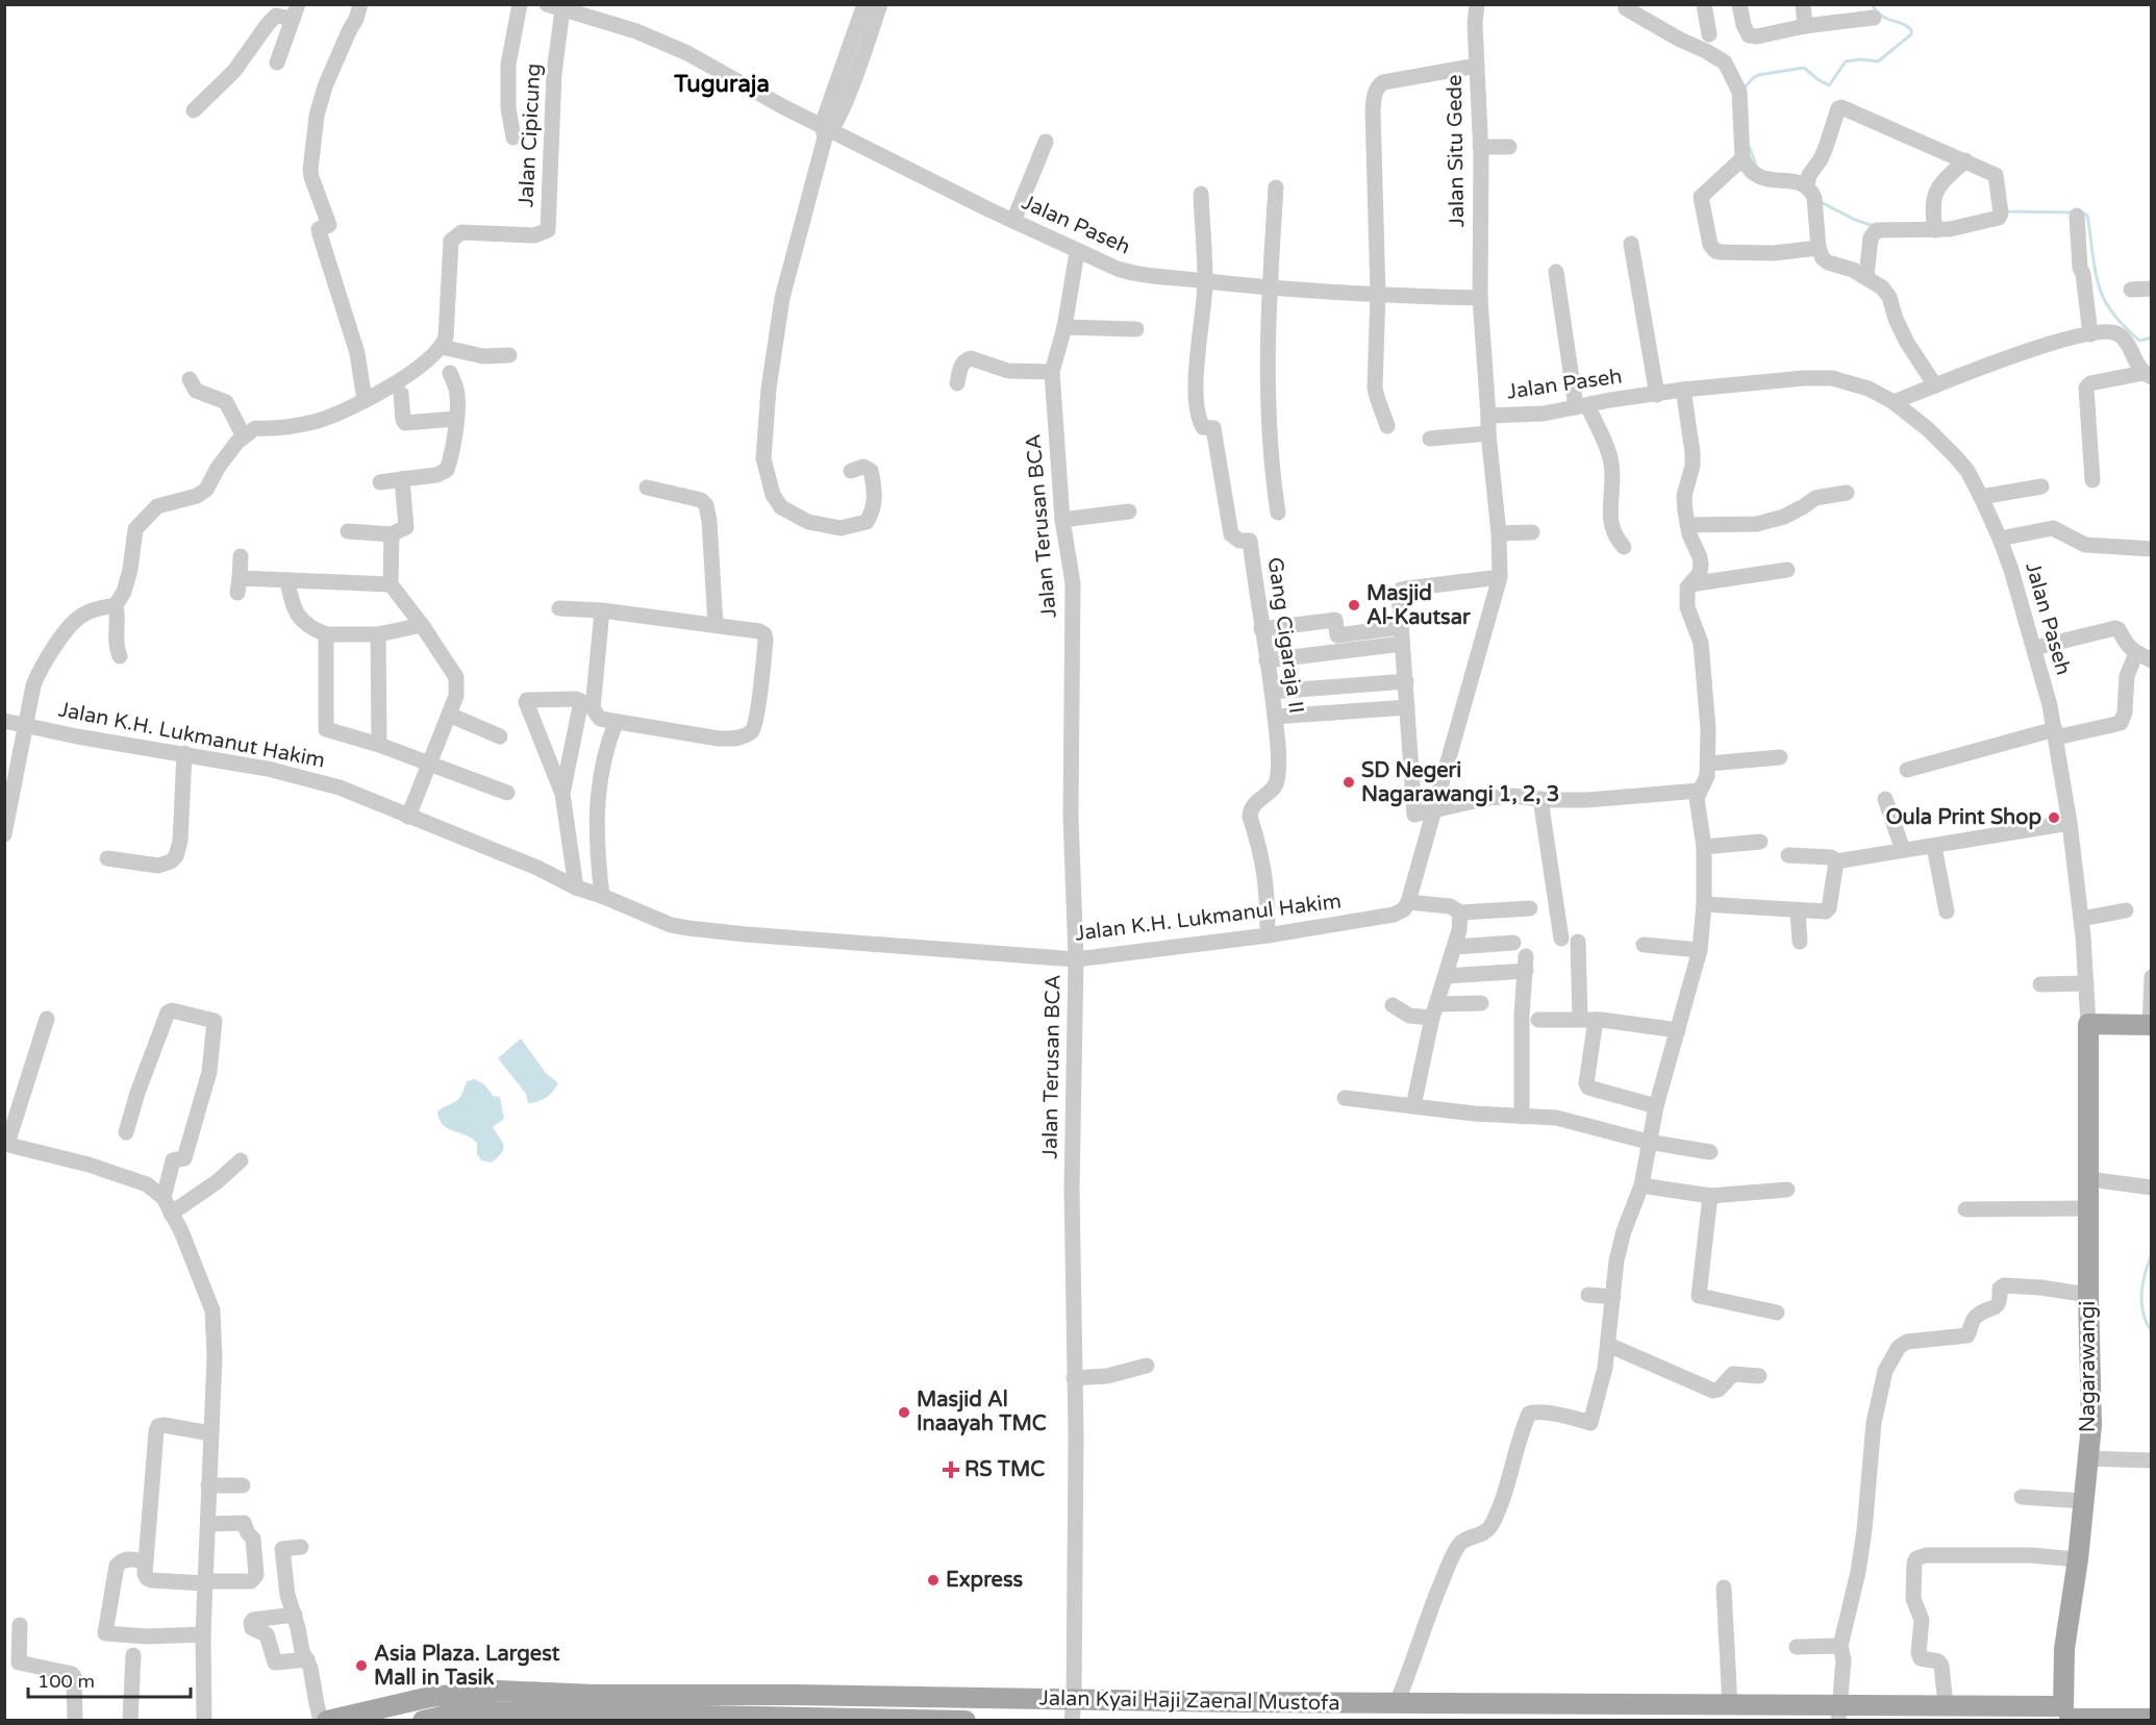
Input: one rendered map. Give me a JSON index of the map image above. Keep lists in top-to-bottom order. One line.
{"streets":{"main road":["Nagarawangi","Jalan Kyai Haji Zaenal Mustofa"],"street":["Jalan Cipicung","Jalan Situ Gede","Jalan Paseh","Jalan Terusan BCA","Gang Cigaraja II","Jalan K.H. Lukmanut Hakim","Jalan K.H. Lukmanul Hakim"]},"crossings":[["Jalan Cipicung","Jalan Paseh"],["Jalan Situ Gede","Jalan Paseh"],["Jalan Paseh","Jalan Terusan BCA"],["Jalan Paseh","Gang Cigaraja II"],["Jalan Paseh","Nagarawangi"],["Jalan Terusan BCA","Jalan K.H. Lukmanul Hakim"],["Jalan Terusan BCA","Jalan Kyai Haji Zaenal Mustofa"],["Gang Cigaraja II","Jalan K.H. Lukmanul Hakim"],["Jalan K.H. Lukmanut Hakim","Jalan K.H. Lukmanul Hakim"],["Nagarawangi","Jalan Kyai Haji Zaenal Mustofa"]],"districts":["Tuguraja"],"places":{"other":["Masjid Al-Kautsar","SD Negeri Nagarawangi 1, 2, 3","Oula Print Shop","Masjid Al Inaayah TMC","Express","Asia Plaza. Largest Mall in Tasik"],"health":["RS TMC"]},"scale_bar":"100 m"}
